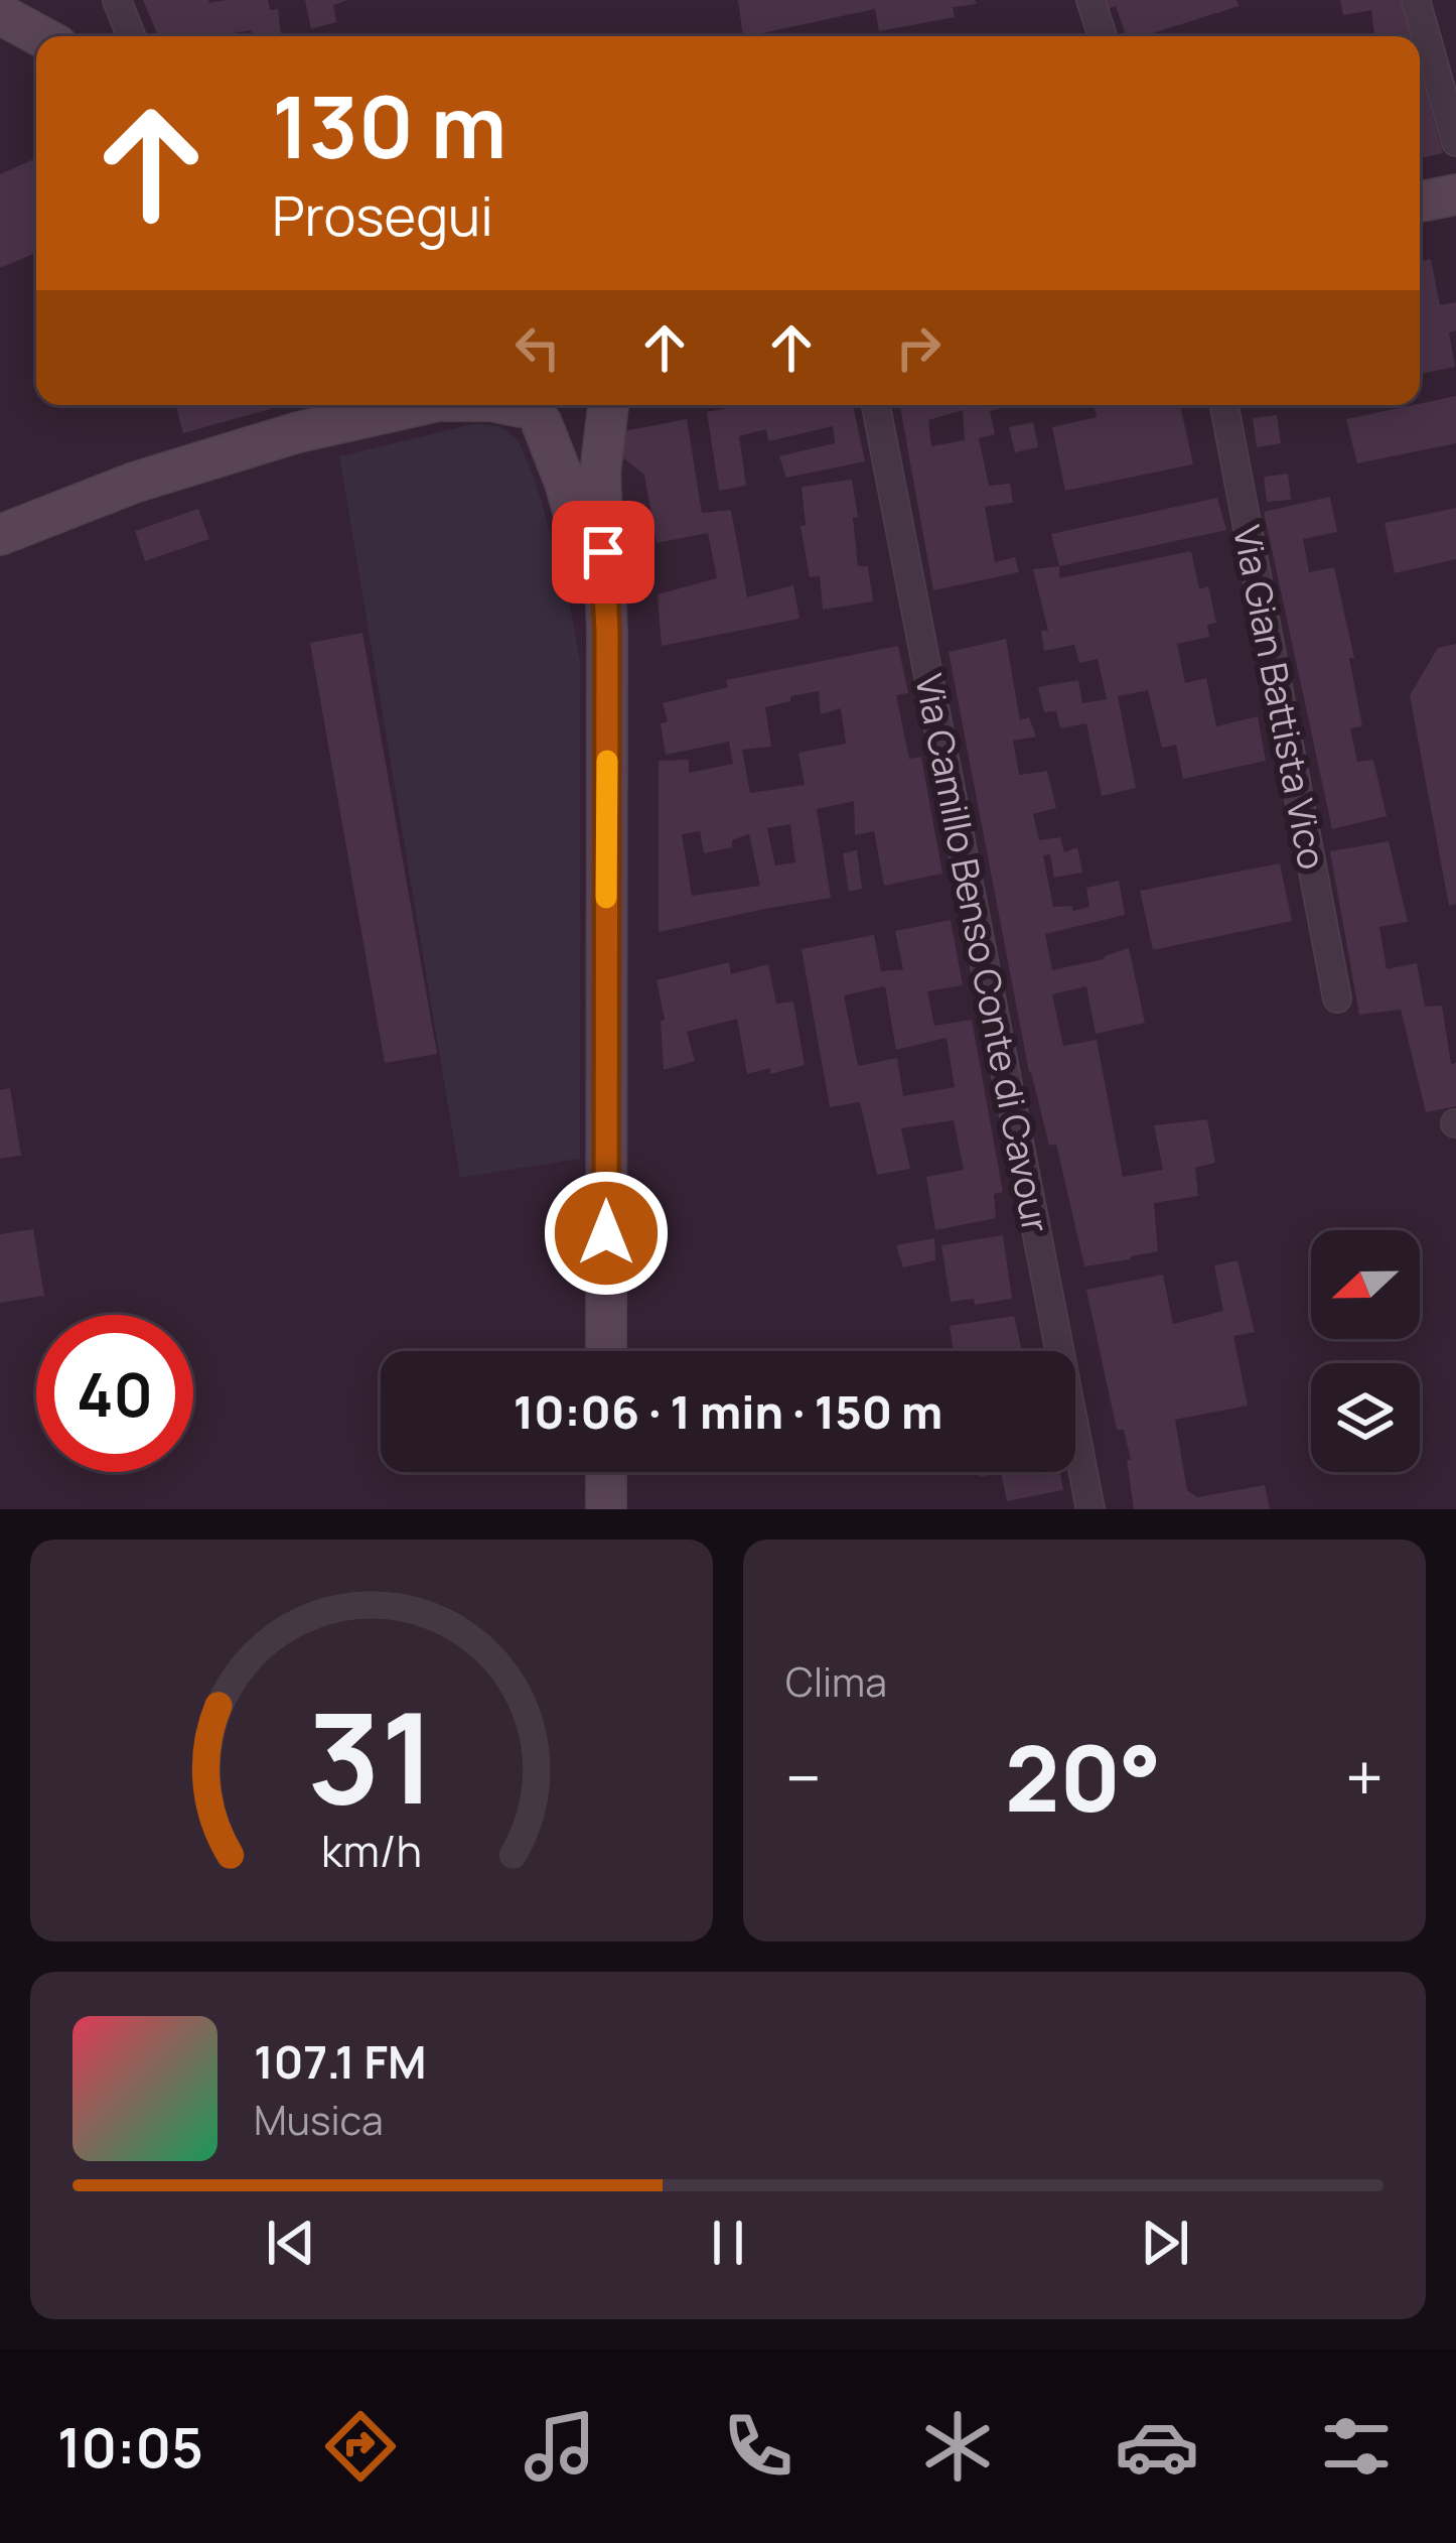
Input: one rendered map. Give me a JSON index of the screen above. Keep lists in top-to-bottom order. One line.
{"streets":{"street":["Via Gian Battista Vico","Via Camillo Benso Conte di Cavour"]},"north":"left","page":{"turn":["130 m","Prosegui"],"limit":"40","trip":"10:06 · 1 min · 150 m","tile":"Clima","heat":["−","20°","+"],"song":["107.1 FM","Musica"],"tabs":"10:05","gauge":["31","km/h"]}}
